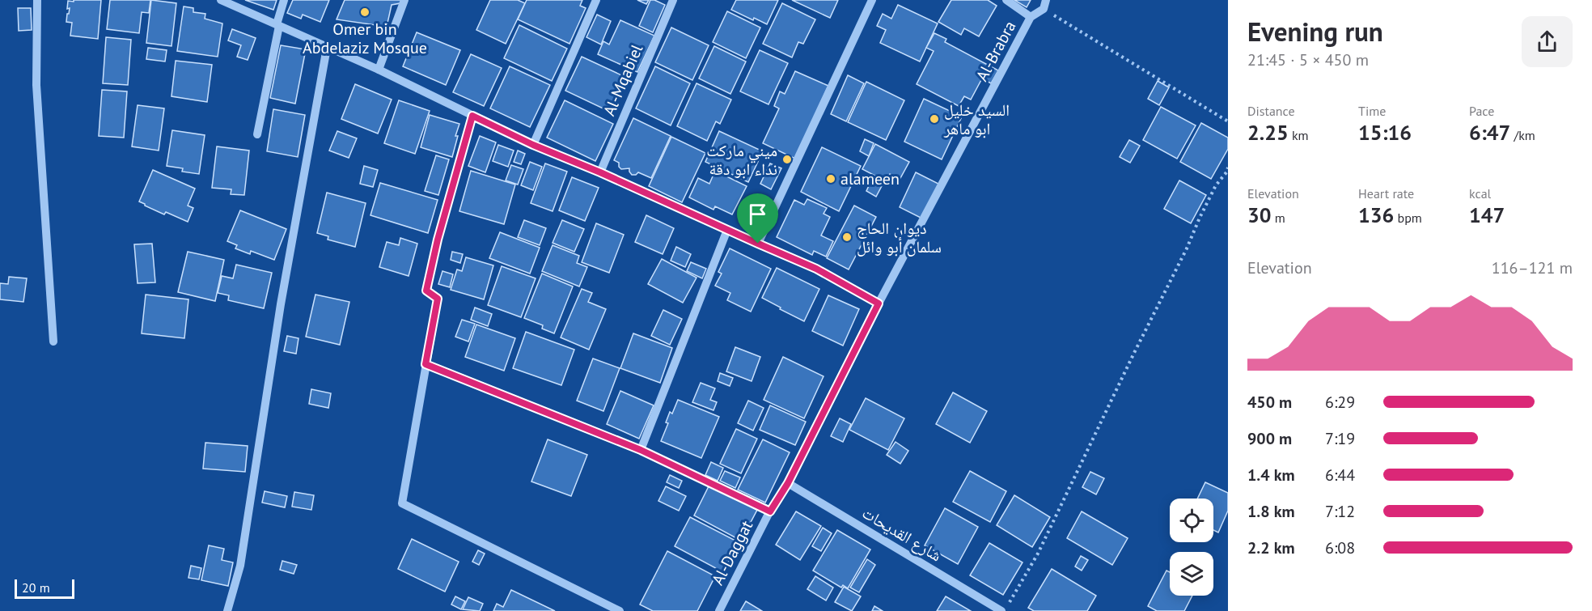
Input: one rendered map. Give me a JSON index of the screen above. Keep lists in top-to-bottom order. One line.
{"streets":{"street":["Al-Brabra","Al-Mqabiel","شارع القديحات","Al-Daggat"]},"crossings":[["Al-Brabra","شارع القديحات"],["Al-Brabra","Al-Daggat"],["شارع القديحات","Al-Daggat"]],"places":["Omer bin Abdelaziz Mosque","السيد خليل ابو ماهر","ميني ماركت نداء ابو دقة","alameen","ديوان الحاج سلمان أبو وائل"],"scale_bar":"20 m","page":{"heading":["Evening run","21:45 · 5 × 450 m"],"stats":[["Distance","2.25 km"],["Time","15:16"],["Pace","6:47 /km"],["Elevation","30 m"],["Heart rate","136 bpm"],["kcal","147"]],"chart":["Elevation","116–121 m"],"list":[{"name":"450 m","note":"6:29"},{"name":"900 m","note":"7:19"},{"name":"1.4 km","note":"6:44"},{"name":"1.8 km","note":"7:12"},{"name":"2.2 km","note":"6:08"}],"scale":"20 m"}}
